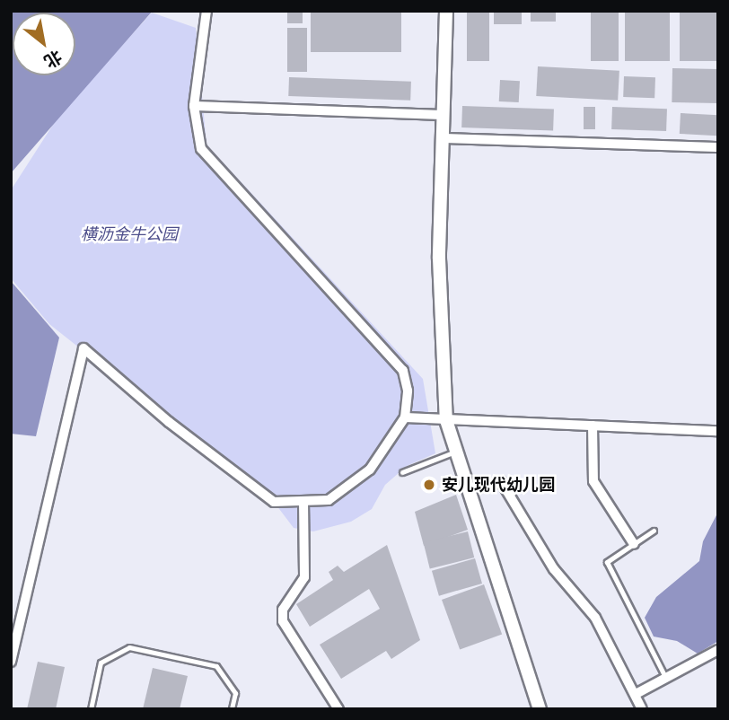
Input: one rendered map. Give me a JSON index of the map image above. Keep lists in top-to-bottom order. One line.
{"parks":["横沥金牛公园"],"places":["安儿现代幼儿园"],"north":"bottom right"}
